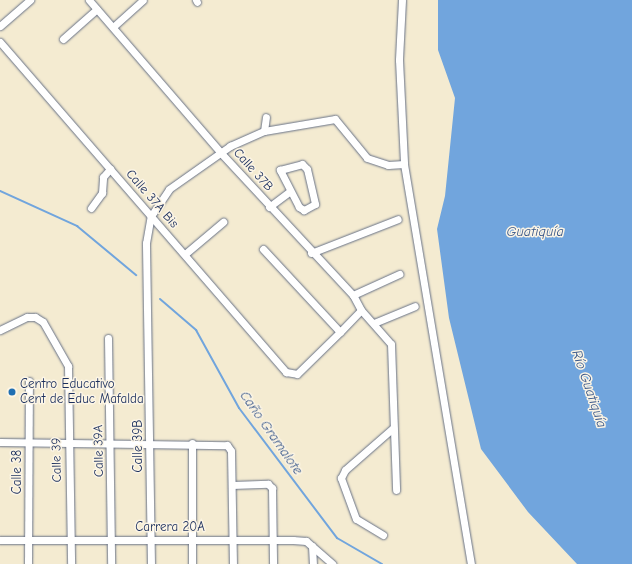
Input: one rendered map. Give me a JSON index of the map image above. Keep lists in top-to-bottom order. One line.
{"streets":{"street":["Calle 37B","Calle 37A Bis","Calle 39B","Calle 39A","Calle 39","Calle 38","Carrera 20A"]},"crossings":[["Calle 37A Bis","Calle 39B"],["Calle 39B","Carrera 20A"],["Calle 39A","Carrera 20A"],["Calle 39","Carrera 20A"],["Calle 38","Carrera 20A"]],"water":["Guatiquía","Río Guatiquía","Caño Gramalote"],"places":["Centro Educativo Cent de Educ Mafalda"]}
